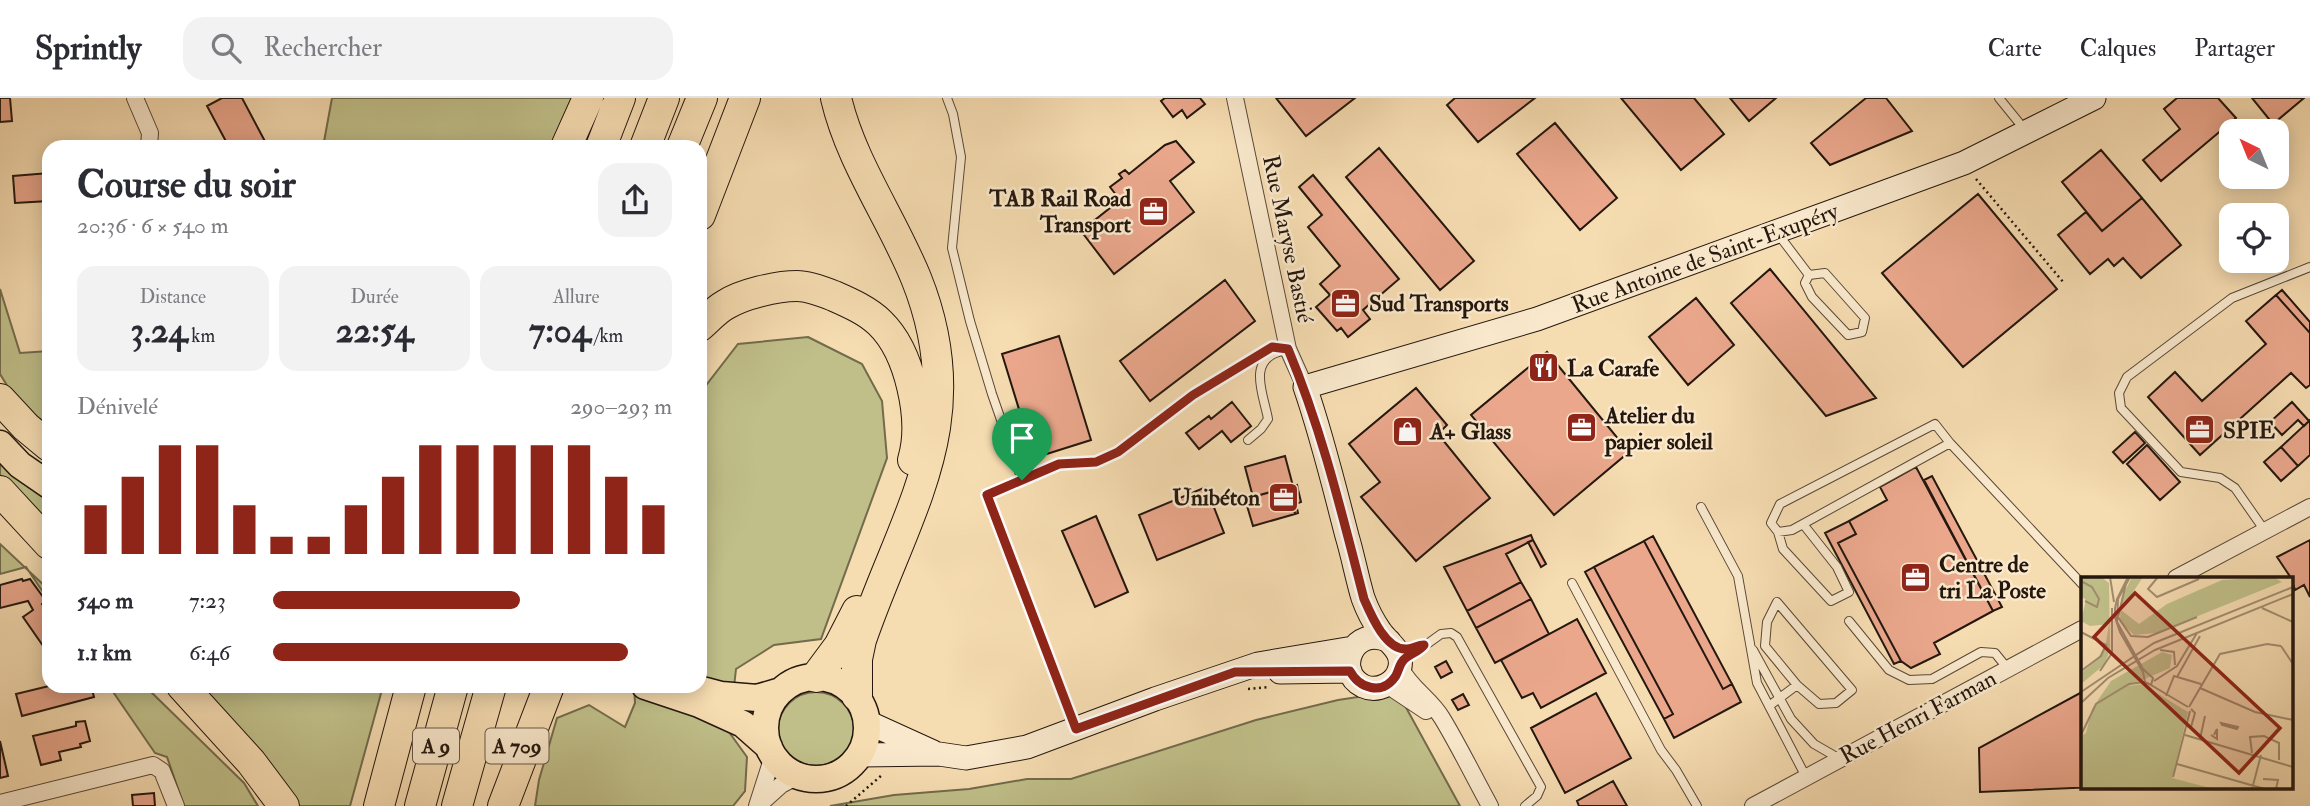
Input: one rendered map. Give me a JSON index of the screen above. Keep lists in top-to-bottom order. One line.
{"streets":{"highway":["A 9","A 709"],"street":["Rue Maryse Bastié","Rue Antoine de Saint-Exupéry","Rue Henri Farman"]},"crossings":[["Rue Maryse Bastié","Rue Antoine de Saint-Exupéry"]],"places":{"office":["TAB Rail Road Transport","Sud Transports","Atelier du papier soleil","SPIE","Unibéton","Centre de tri La Poste"],"restaurant":["La Carafe"],"shop":["A+ Glass"]},"north":"top left","page":{"header":"Sprintly","search":"Rechercher","nav":["Carte","Calques","Partager"],"heading":["Course du soir","20:36 · 6 × 540 m"],"stats":[["Distance","3.24 km"],["Durée","22:54"],["Allure","7:04 /km"]],"chart":["Dénivelé","290–293 m"],"list":[{"name":"540 m","note":"7:23"},{"name":"1.1 km","note":"6:46"}]}}
